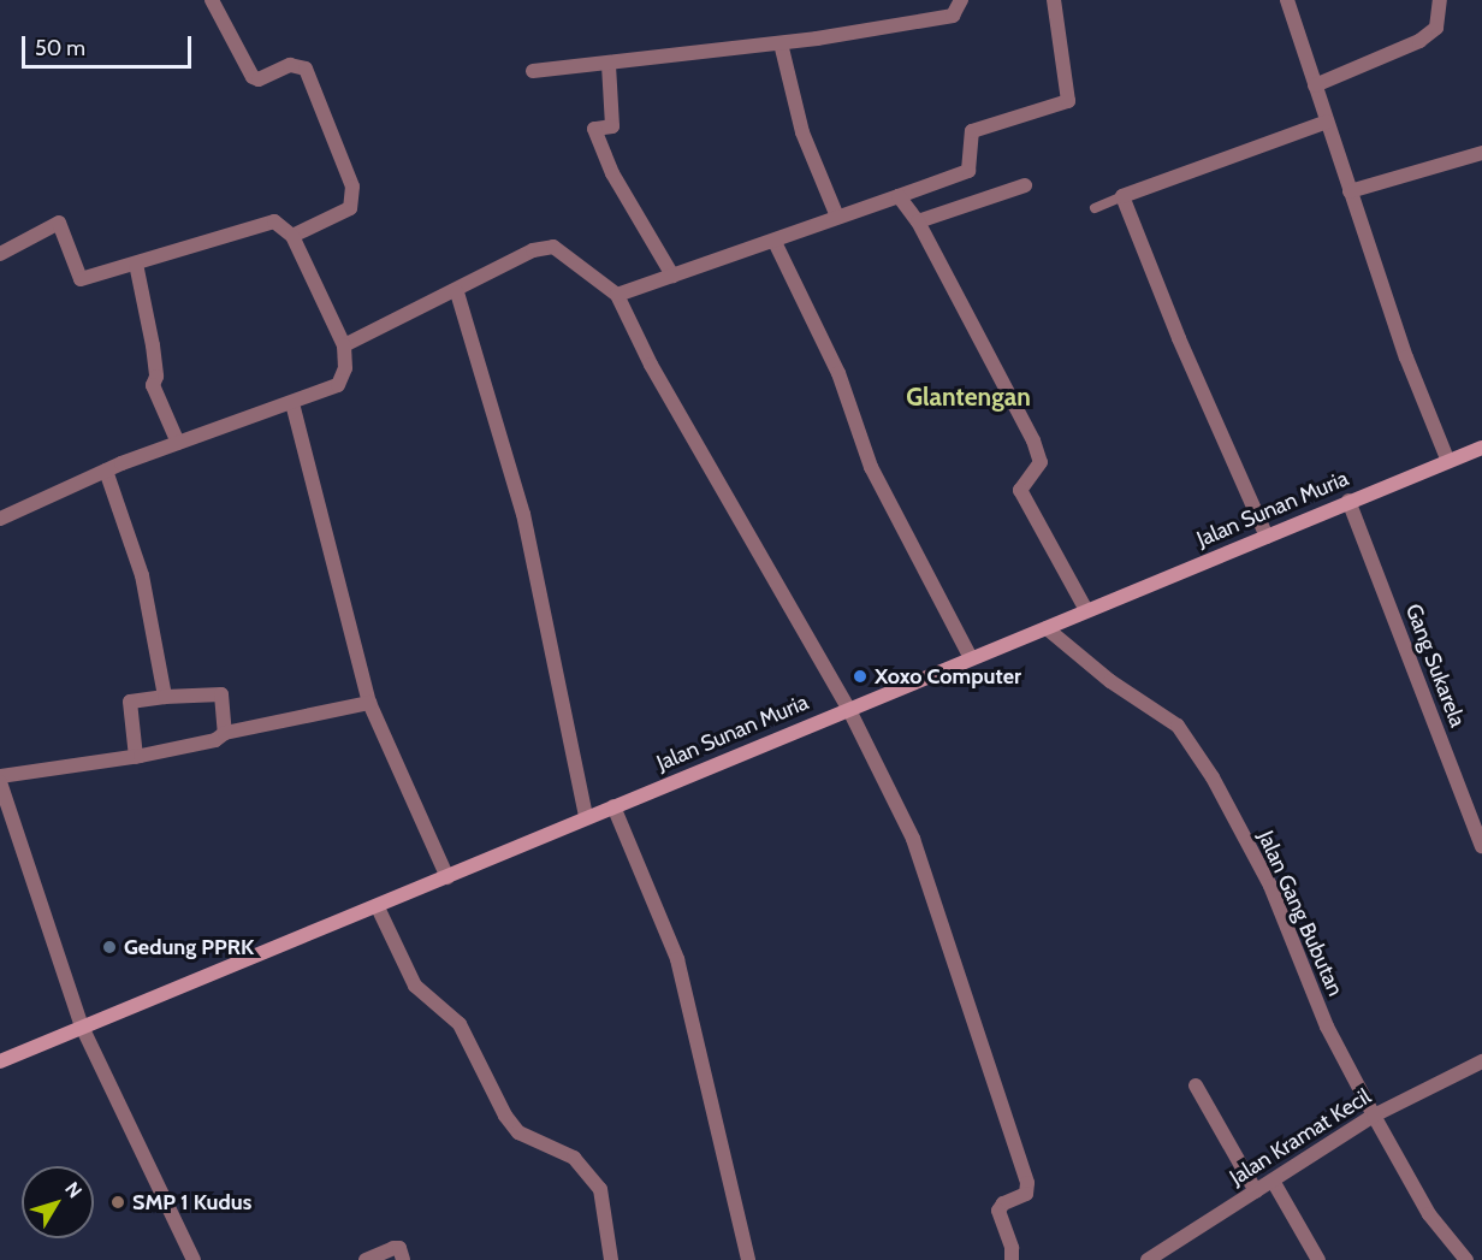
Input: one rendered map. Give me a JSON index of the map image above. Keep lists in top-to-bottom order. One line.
{"streets":{"main road":["Jalan Sunan Muria"],"street":["Gang Sukarela","Jalan Gang Bubutan","Jalan Kramat Kecil"]},"crossings":[["Jalan Sunan Muria","Gang Sukarela"],["Jalan Sunan Muria","Jalan Gang Bubutan"],["Jalan Gang Bubutan","Jalan Kramat Kecil"]],"districts":["Glantengan"],"places":["Xoxo Computer","Gedung PPRK","SMP 1 Kudus"],"scale_bar":"50 m","north":"top right"}
